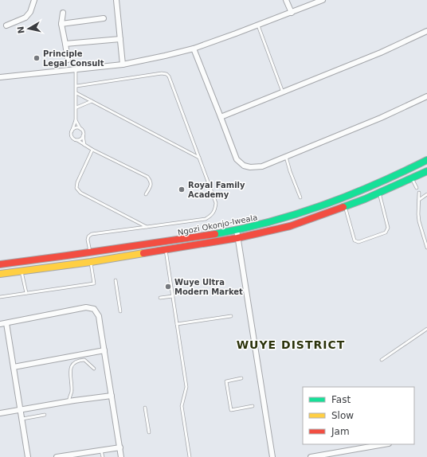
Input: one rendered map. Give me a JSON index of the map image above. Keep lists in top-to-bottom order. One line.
{"streets":{"street":["Ngozi Okonjo-Iweala"]},"districts":["WUYE DISTRICT"],"places":["Principle Legal Consult","Royal Family Academy","Wuye Ultra Modern Market"],"legend":["Fast","Slow","Jam"],"north":"left"}
